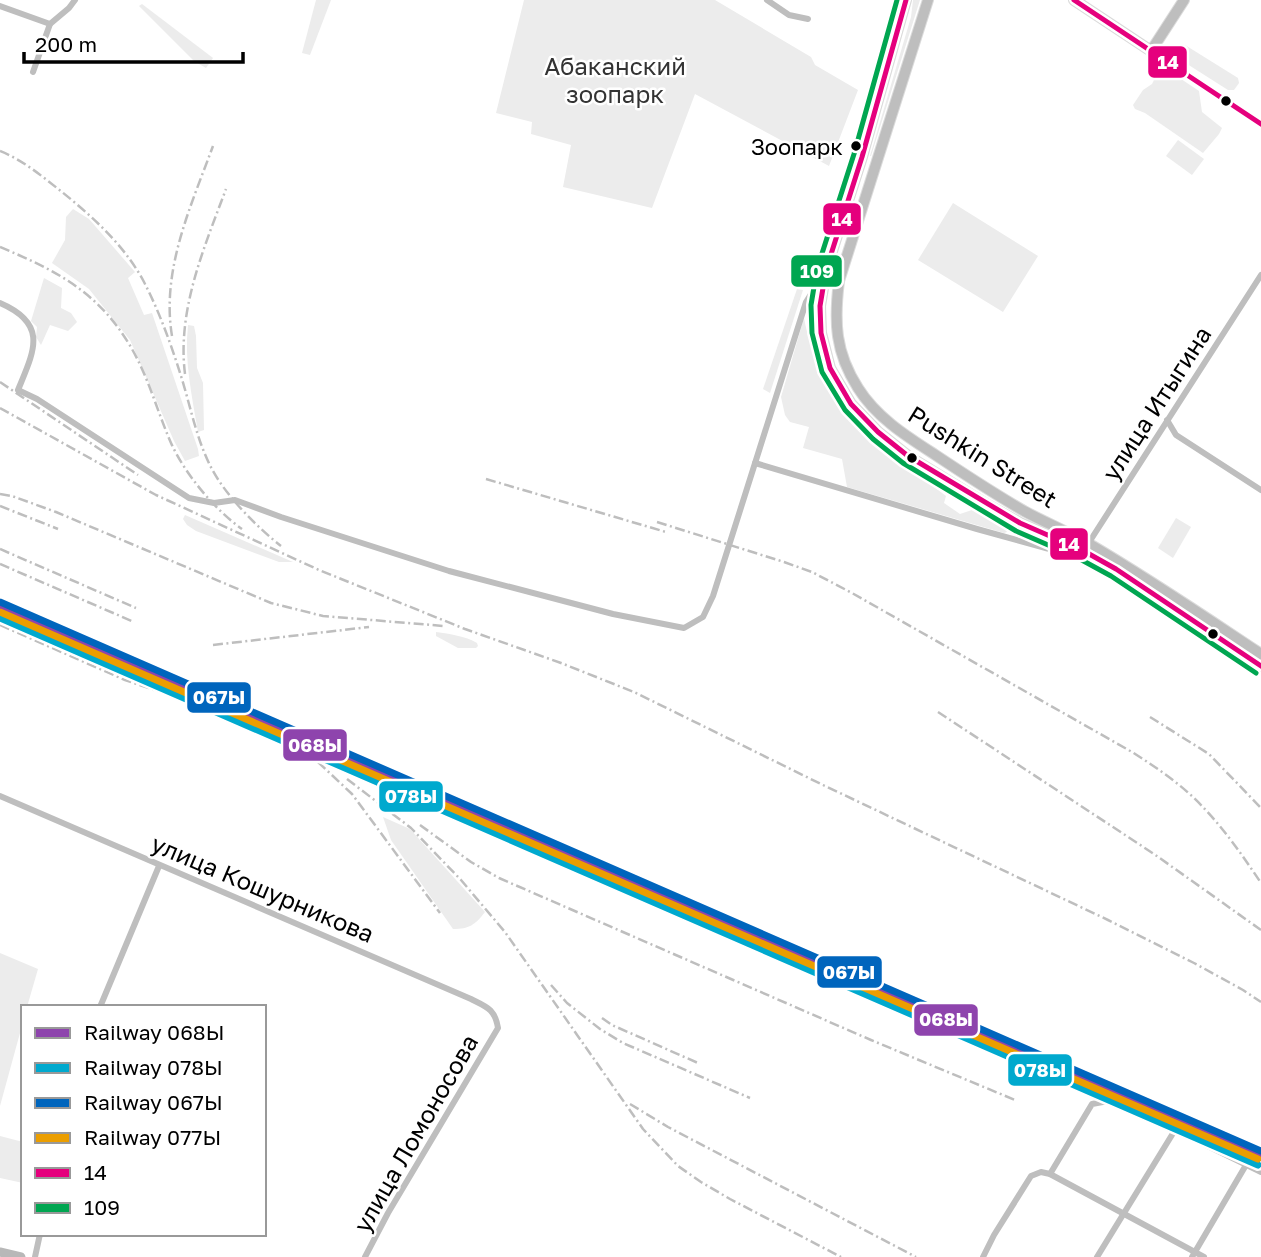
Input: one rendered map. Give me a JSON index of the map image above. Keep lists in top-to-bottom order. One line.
{"streets":{"main road":["Pushkin Street"],"street":["улица Итыгина","улица Кошурникова","улица Ломоносова"]},"crossings":[["улица Итыгина","Pushkin Street"],["улица Кошурникова","улица Ломоносова"]],"parks":["Абаканский зоопарк"],"places":["Зоопарк"],"lines":["transit line 14","transit line 109","rail line 067Ы","rail line 068Ы","rail line 077Ы","rail line 078Ы"],"legend":["Railway 068Ы","Railway 078Ы","Railway 067Ы","Railway 077Ы","14","109"],"scale_bar":"200 m"}
